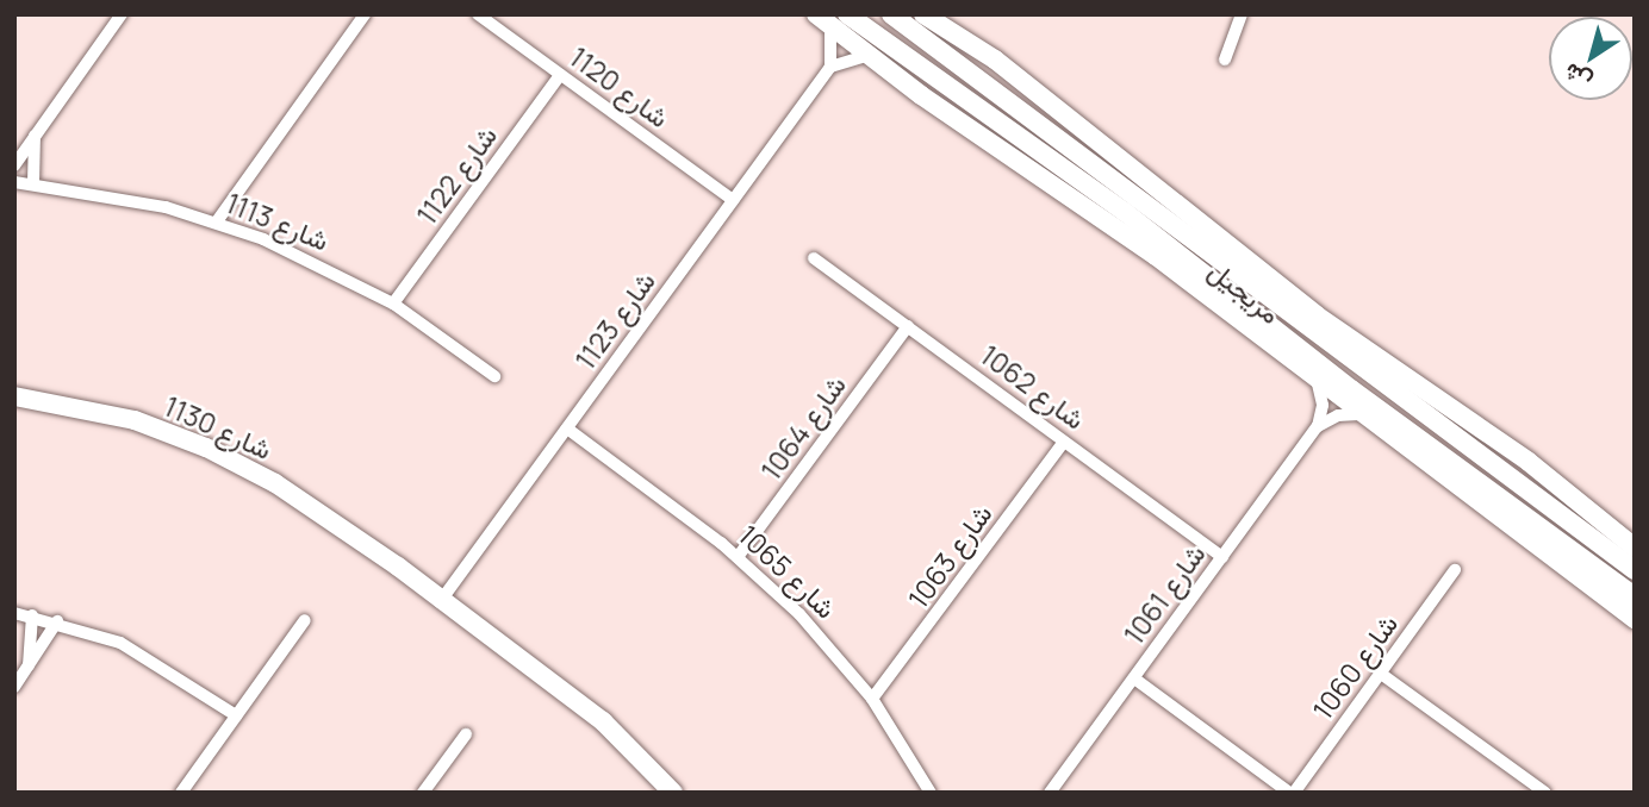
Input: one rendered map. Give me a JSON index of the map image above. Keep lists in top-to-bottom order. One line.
{"streets":{"street":["شارع 1120","شارع 1122","شارع 1113","مريجيل","شارع 1123","شارع 1062","شارع 1130","شارع 1064","شارع 1063","شارع 1065","شارع 1061","شارع 1060"]},"crossings":[["شارع 1120","شارع 1122"],["شارع 1120","شارع 1123"],["شارع 1122","شارع 1113"],["شارع 1123","شارع 1130"],["شارع 1123","شارع 1065"],["شارع 1062","شارع 1064"],["شارع 1062","شارع 1063"],["شارع 1062","شارع 1061"],["شارع 1064","شارع 1065"],["شارع 1063","شارع 1065"],["شارع 1061","شارع 1060"]],"north":"bottom left"}
